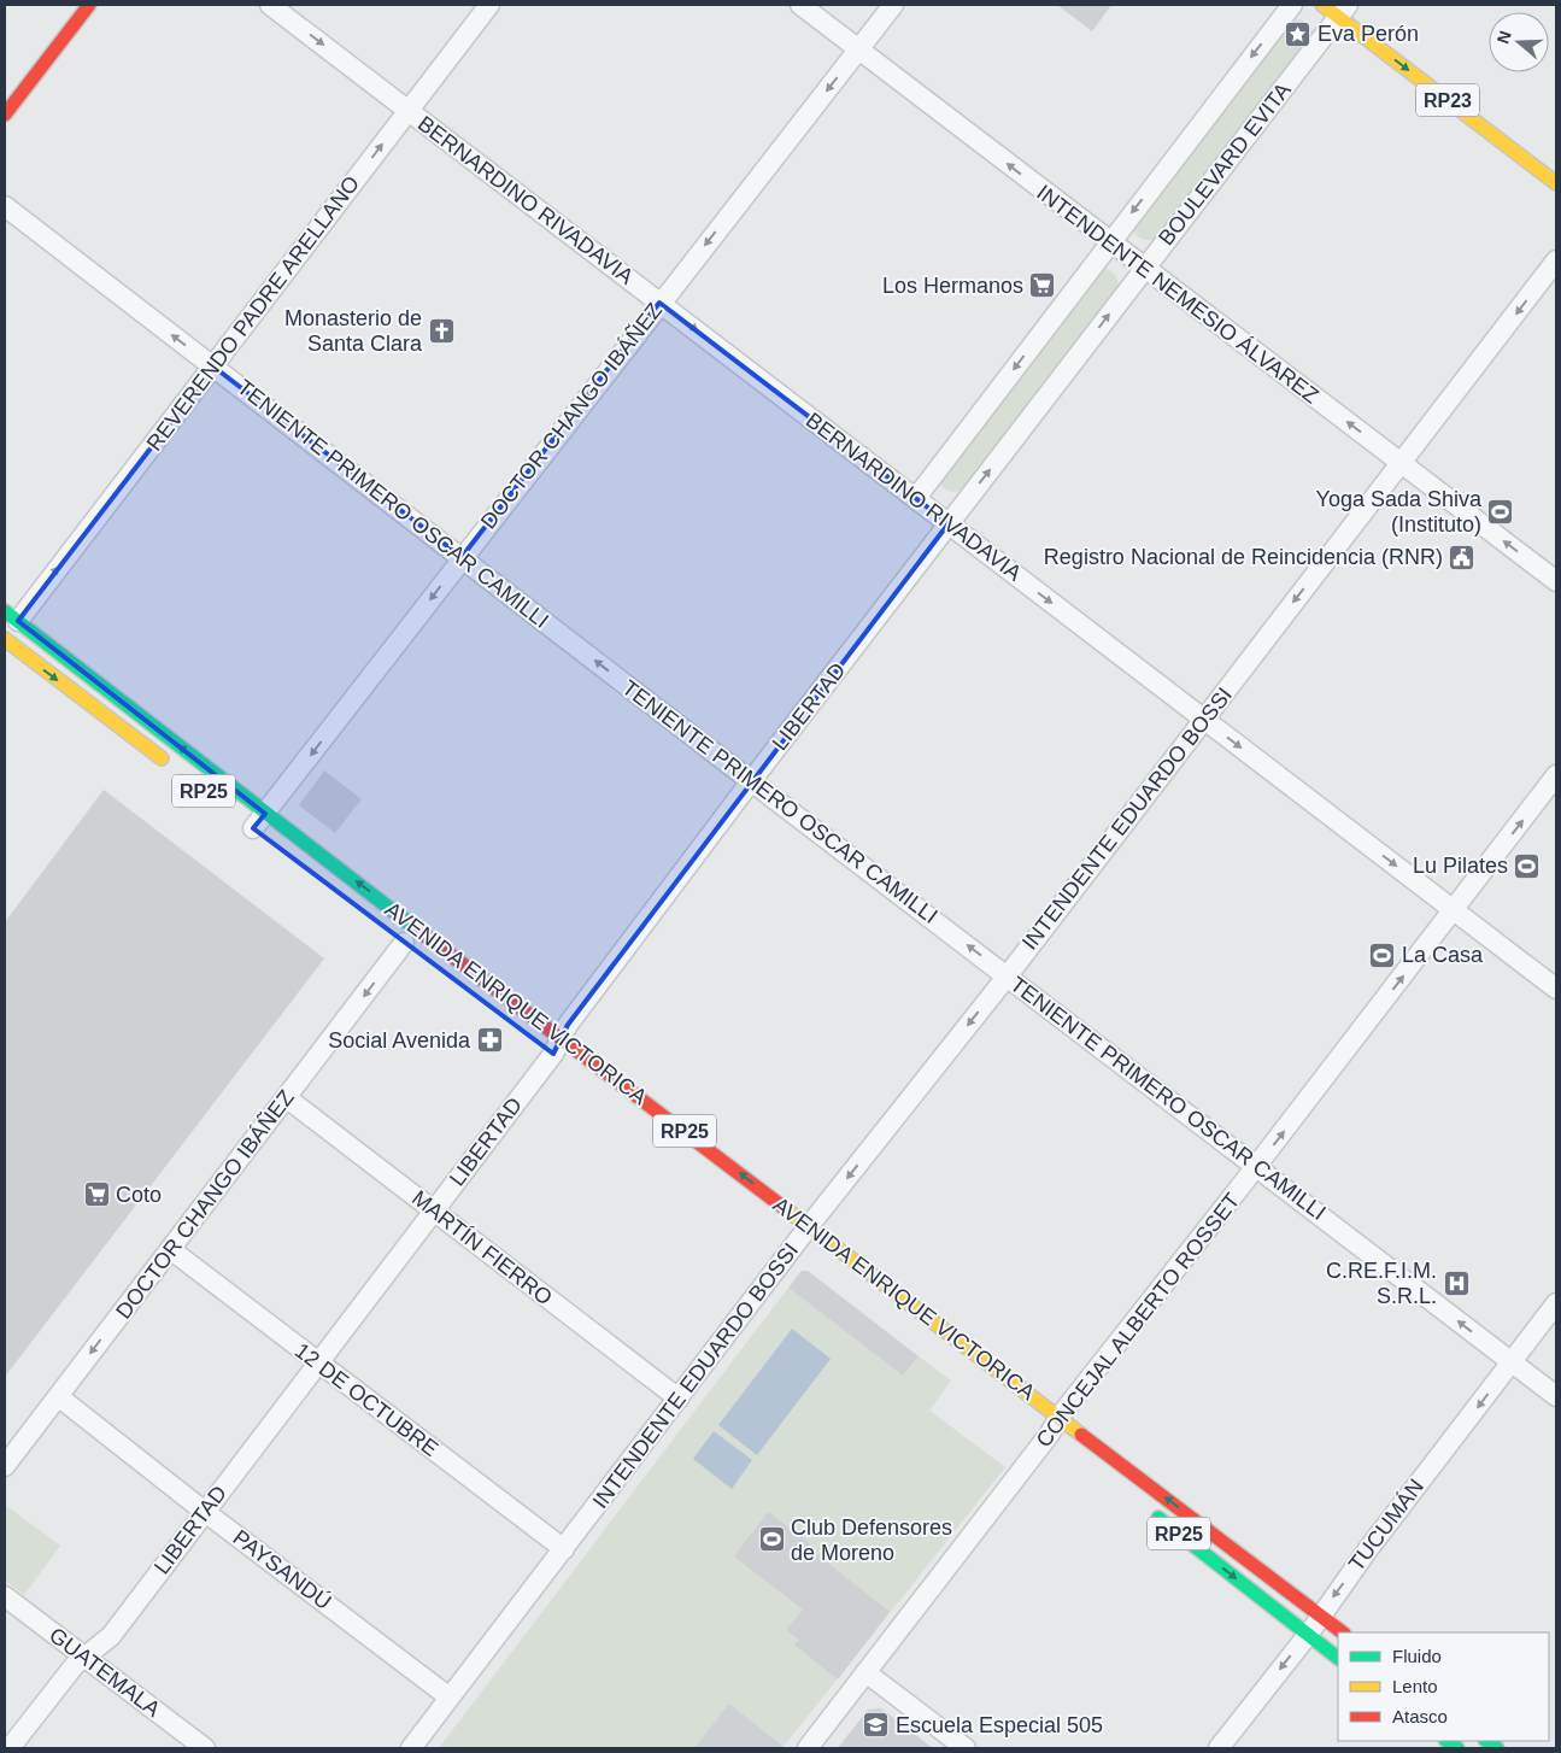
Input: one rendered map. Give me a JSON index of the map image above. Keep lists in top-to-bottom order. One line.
{"streets":{"main road":["RP23","RP25","AVENIDA ENRIQUE VICTORICA"],"street":["BOULEVARD EVITA","BERNARDINO RIVADAVIA","INTENDENTE NEMESIO ÁLVAREZ","REVERENDO PADRE ARELLANO","DOCTOR CHANGO IBÁÑEZ","TENIENTE PRIMERO OSCAR CAMILLI","LIBERTAD","INTENDENTE EDUARDO BOSSI","MARTÍN FIERRO","CONCEJAL ALBERTO ROSSET","12 DE OCTUBRE","TUCUMÁN","PAYSANDÚ","GUATEMALA"]},"crossings":[["RP23","BOULEVARD EVITA"],["BOULEVARD EVITA","BERNARDINO RIVADAVIA"],["BOULEVARD EVITA","INTENDENTE NEMESIO ÁLVAREZ"],["BOULEVARD EVITA","LIBERTAD"],["BERNARDINO RIVADAVIA","REVERENDO PADRE ARELLANO"],["BERNARDINO RIVADAVIA","DOCTOR CHANGO IBÁÑEZ"],["BERNARDINO RIVADAVIA","LIBERTAD"],["BERNARDINO RIVADAVIA","INTENDENTE EDUARDO BOSSI"],["BERNARDINO RIVADAVIA","CONCEJAL ALBERTO ROSSET"],["INTENDENTE NEMESIO ÁLVAREZ","DOCTOR CHANGO IBÁÑEZ"],["INTENDENTE NEMESIO ÁLVAREZ","INTENDENTE EDUARDO BOSSI"],["REVERENDO PADRE ARELLANO","TENIENTE PRIMERO OSCAR CAMILLI"],["REVERENDO PADRE ARELLANO","AVENIDA ENRIQUE VICTORICA"],["DOCTOR CHANGO IBÁÑEZ","TENIENTE PRIMERO OSCAR CAMILLI"],["DOCTOR CHANGO IBÁÑEZ","AVENIDA ENRIQUE VICTORICA"],["DOCTOR CHANGO IBÁÑEZ","MARTÍN FIERRO"],["DOCTOR CHANGO IBÁÑEZ","12 DE OCTUBRE"],["DOCTOR CHANGO IBÁÑEZ","PAYSANDÚ"],["TENIENTE PRIMERO OSCAR CAMILLI","LIBERTAD"],["TENIENTE PRIMERO OSCAR CAMILLI","INTENDENTE EDUARDO BOSSI"],["TENIENTE PRIMERO OSCAR CAMILLI","CONCEJAL ALBERTO ROSSET"],["TENIENTE PRIMERO OSCAR CAMILLI","TUCUMÁN"],["LIBERTAD","AVENIDA ENRIQUE VICTORICA"],["LIBERTAD","MARTÍN FIERRO"],["LIBERTAD","12 DE OCTUBRE"],["LIBERTAD","PAYSANDÚ"],["LIBERTAD","GUATEMALA"],["RP25","TUCUMÁN"],["INTENDENTE EDUARDO BOSSI","AVENIDA ENRIQUE VICTORICA"],["INTENDENTE EDUARDO BOSSI","MARTÍN FIERRO"],["INTENDENTE EDUARDO BOSSI","12 DE OCTUBRE"],["INTENDENTE EDUARDO BOSSI","PAYSANDÚ"],["AVENIDA ENRIQUE VICTORICA","CONCEJAL ALBERTO ROSSET"],["AVENIDA ENRIQUE VICTORICA","TUCUMÁN"]],"one_way":["BERNARDINO RIVADAVIA","INTENDENTE NEMESIO ÁLVAREZ","REVERENDO PADRE ARELLANO","DOCTOR CHANGO IBÁÑEZ","TENIENTE PRIMERO OSCAR CAMILLI","INTENDENTE EDUARDO BOSSI","CONCEJAL ALBERTO ROSSET","TUCUMÁN"],"places":{"place":["Eva Perón"],"supermarket":["Los Hermanos","Coto"],"church":["Monasterio de Santa Clara"],"sports":["Yoga Sada Shiva (Instituto)","Lu Pilates","La Casa","Club Defensores de Moreno"],"public building":["Registro Nacional de Reincidencia (RNR)"],"pharmacy":["Social Avenida"],"hospital":["C.RE.F.I.M. S.R.L."],"school or university":["Escuela Especial 505"]},"legend":["Fluido","Lento","Atasco"],"north":"left"}
